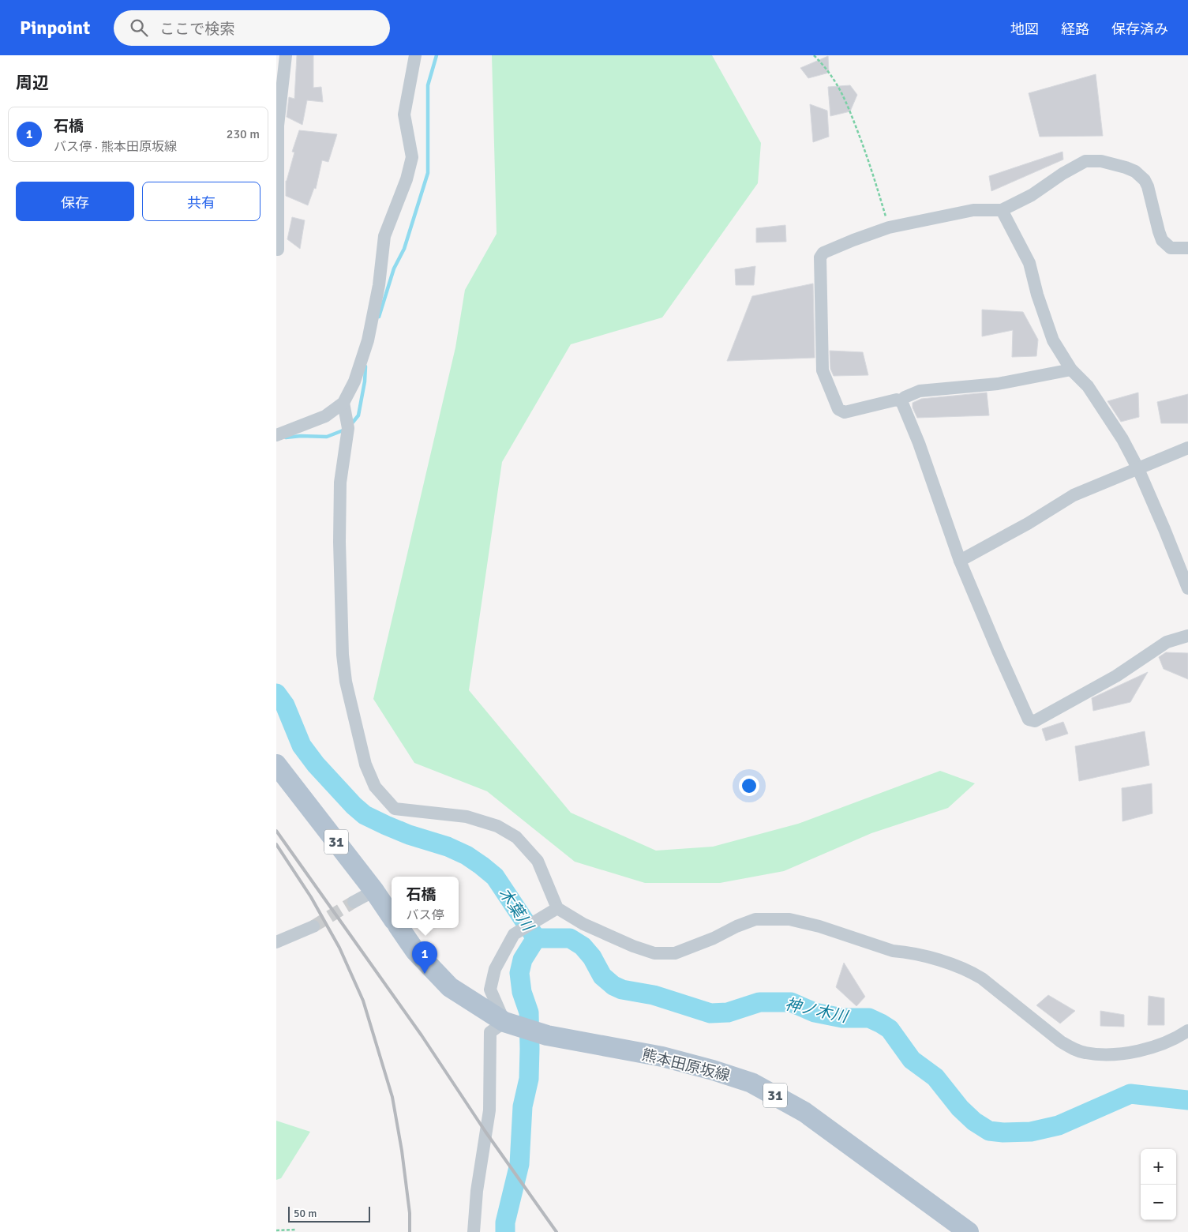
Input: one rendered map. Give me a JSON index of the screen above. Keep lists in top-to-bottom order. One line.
{"streets":{"main road":["31","熊本田原坂線"]},"water":["木葉川","神ノ木川"],"scale_bar":"50 m","page":{"header":"Pinpoint","search":"ここで検索","nav":["地図","経路","保存済み"],"heading":"周辺","list":[{"mark":"1","name":"石橋","note":"バス停 · 熊本田原坂線","value":"230 m"}],"buttons":["保存","共有"],"popup":["石橋","バス停"],"pins":"1","map_buttons":["+","−"],"scale":"50 m"}}
